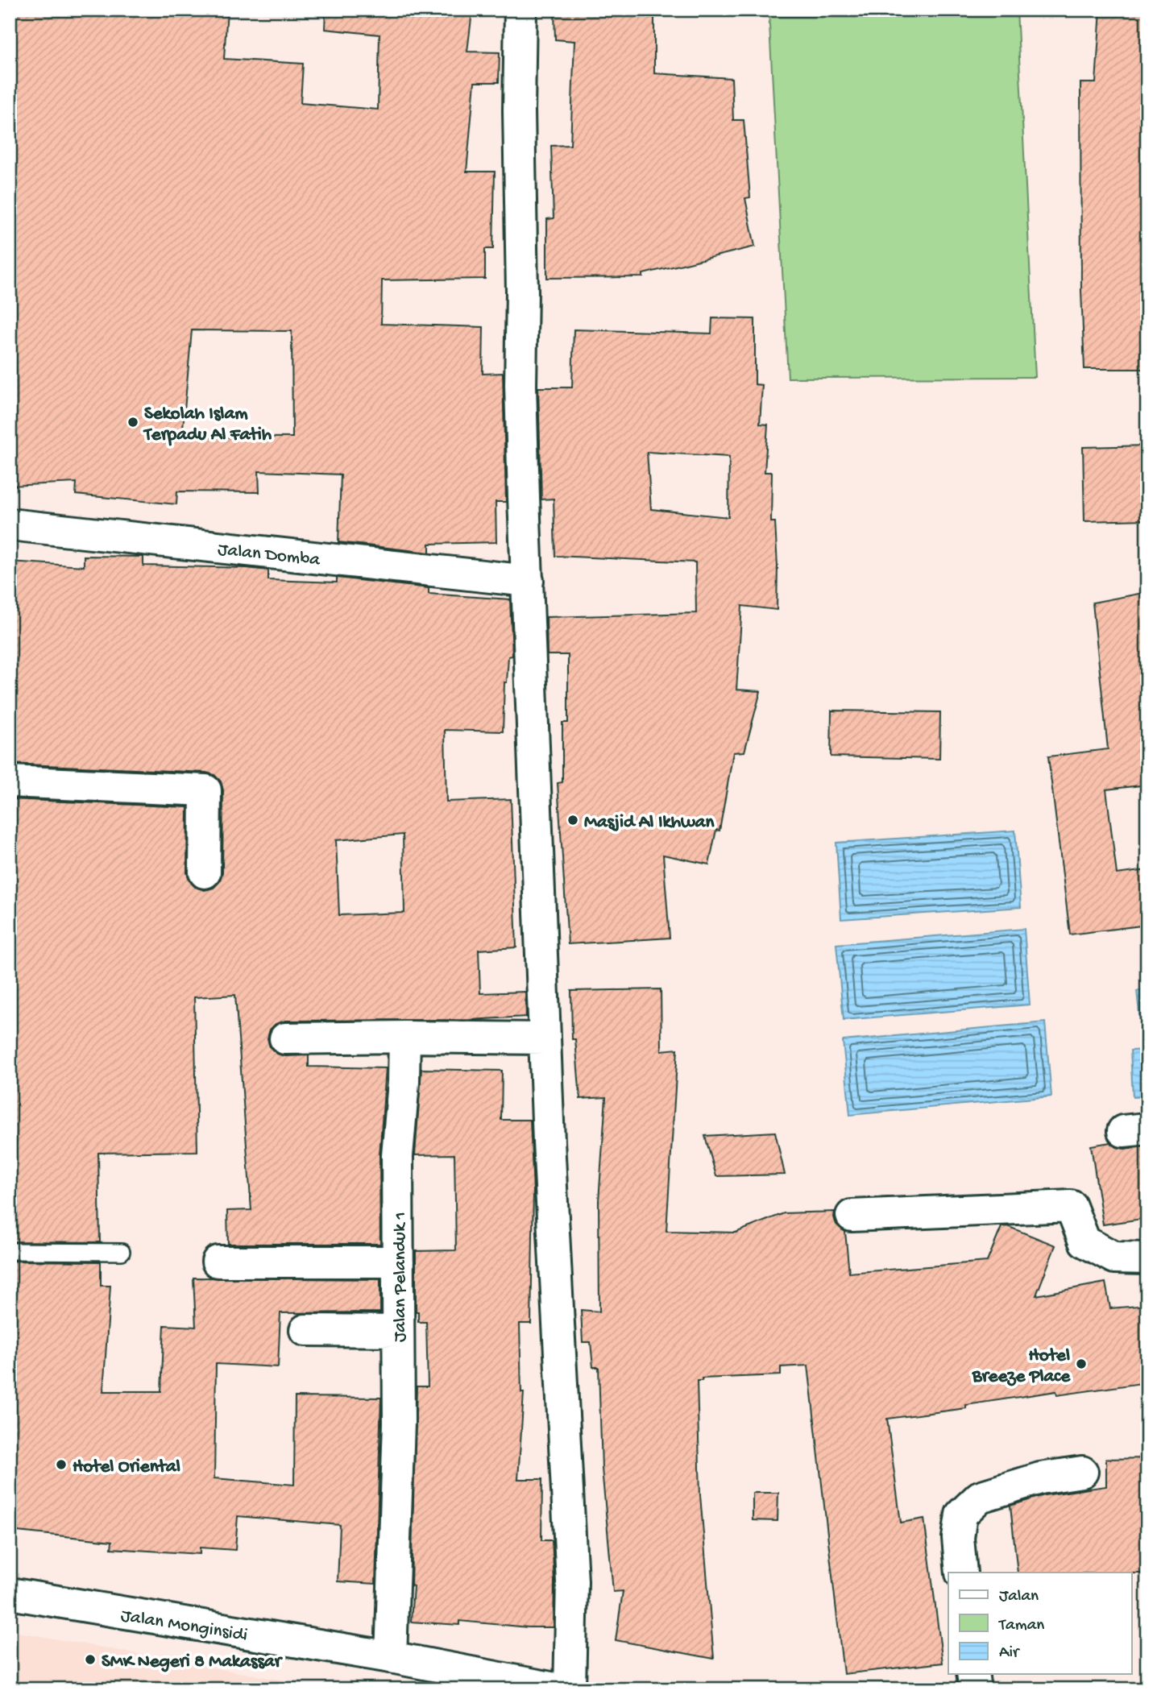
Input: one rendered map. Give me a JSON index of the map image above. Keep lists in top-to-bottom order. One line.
{"streets":{"street":["Jalan Domba","Jalan Pelanduk 1","Jalan Monginsidi"]},"crossings":[["Jalan Pelanduk 1","Jalan Monginsidi"]],"places":["Sekolah Islam Terpadu Al Fatih","Masjid Al Ikhwan","Hotel Breeze Place","Hotel Oriental","SMK Negeri 8 Makassar"],"legend":["Jalan","Taman","Air"]}
